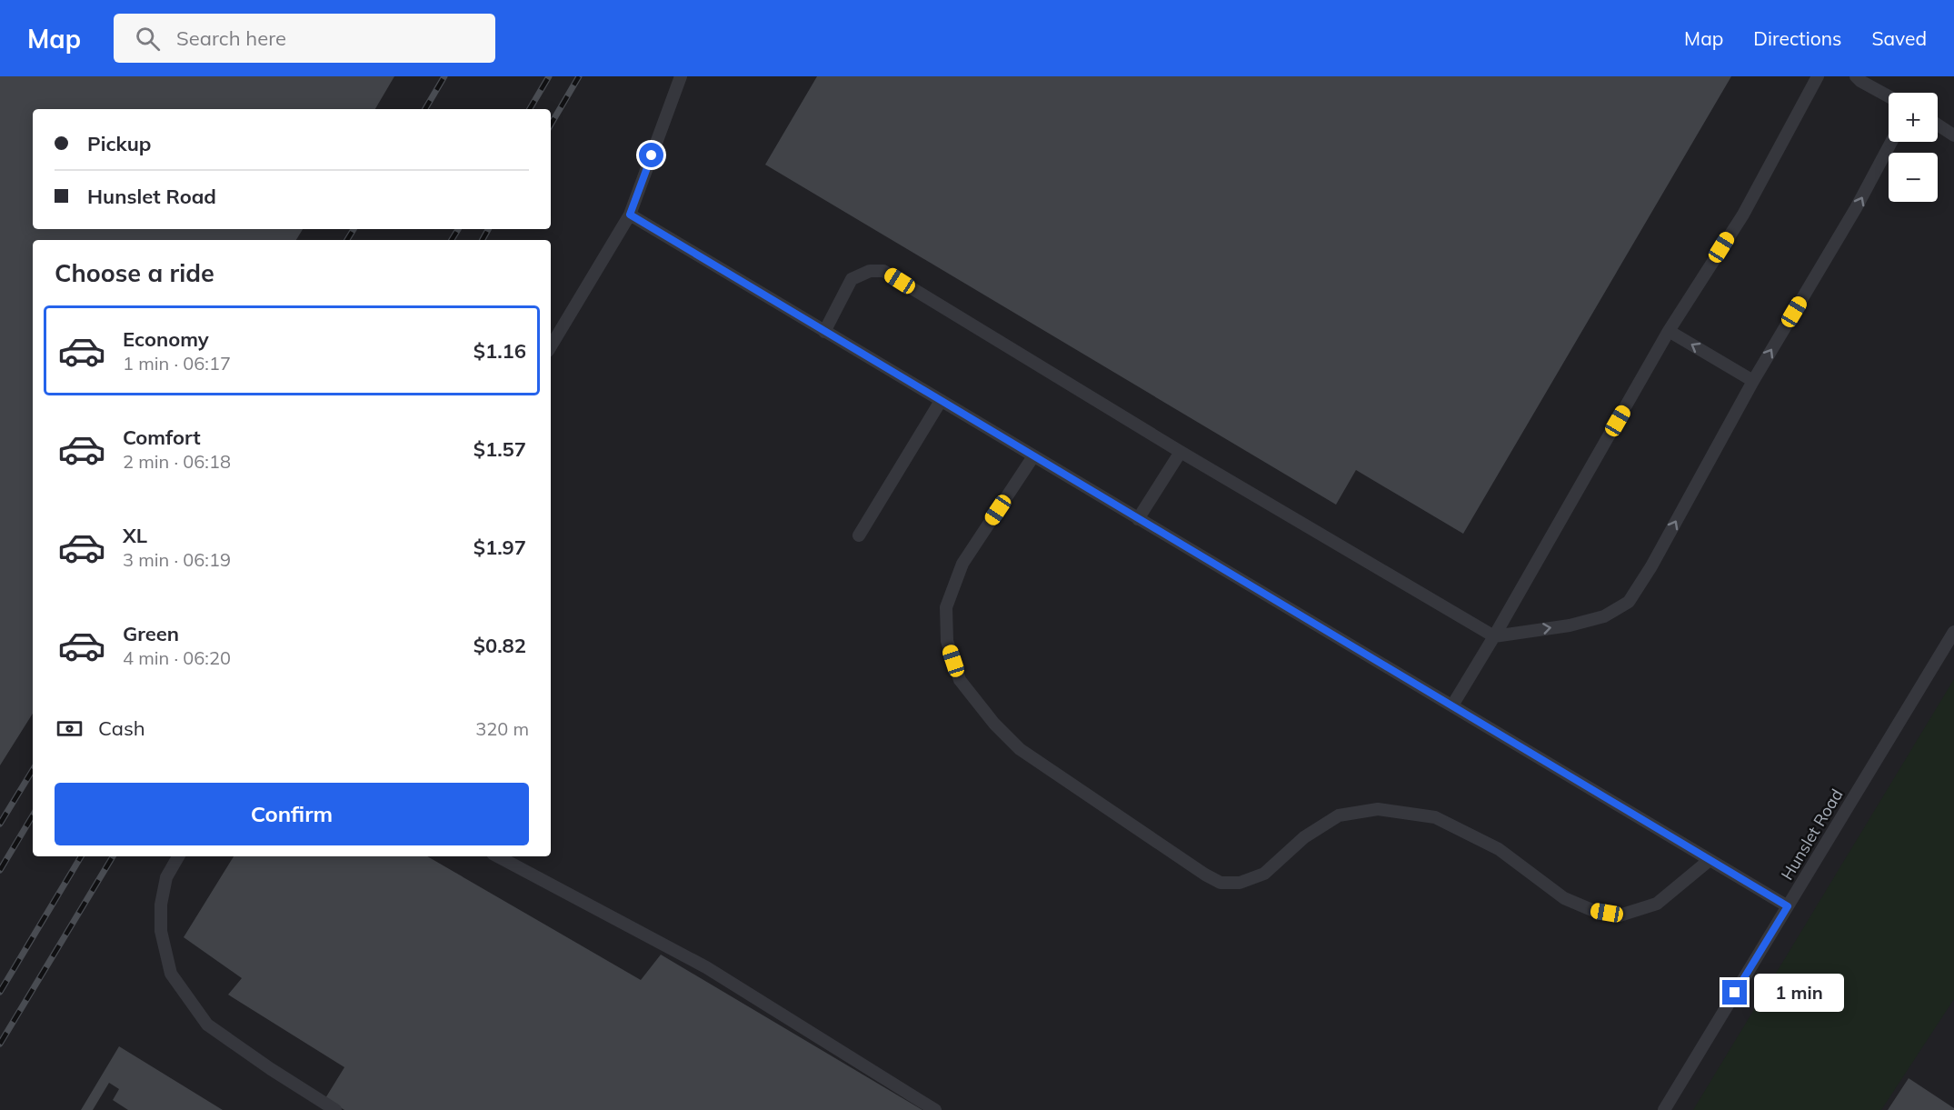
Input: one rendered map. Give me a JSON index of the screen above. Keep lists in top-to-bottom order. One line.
{"streets":{"lane":["Hunslet Road"]},"page":{"header":"Map","search":"Search here","nav":["Map","Directions","Saved"],"map_buttons":["+","−"],"banner":["Pickup","Hunslet Road"],"heading":"Choose a ride","list":[{"name":"Economy","note":"1 min · 06:17","value":"$1.16"},{"name":"Comfort","note":"2 min · 06:18","value":"$1.57"},{"name":"XL","note":"3 min · 06:19","value":"$1.97"},{"name":"Green","note":"4 min · 06:20","value":"$0.82"}],"pay":["Cash","320 m"],"buttons":"Confirm","bubble":"1 min"}}
